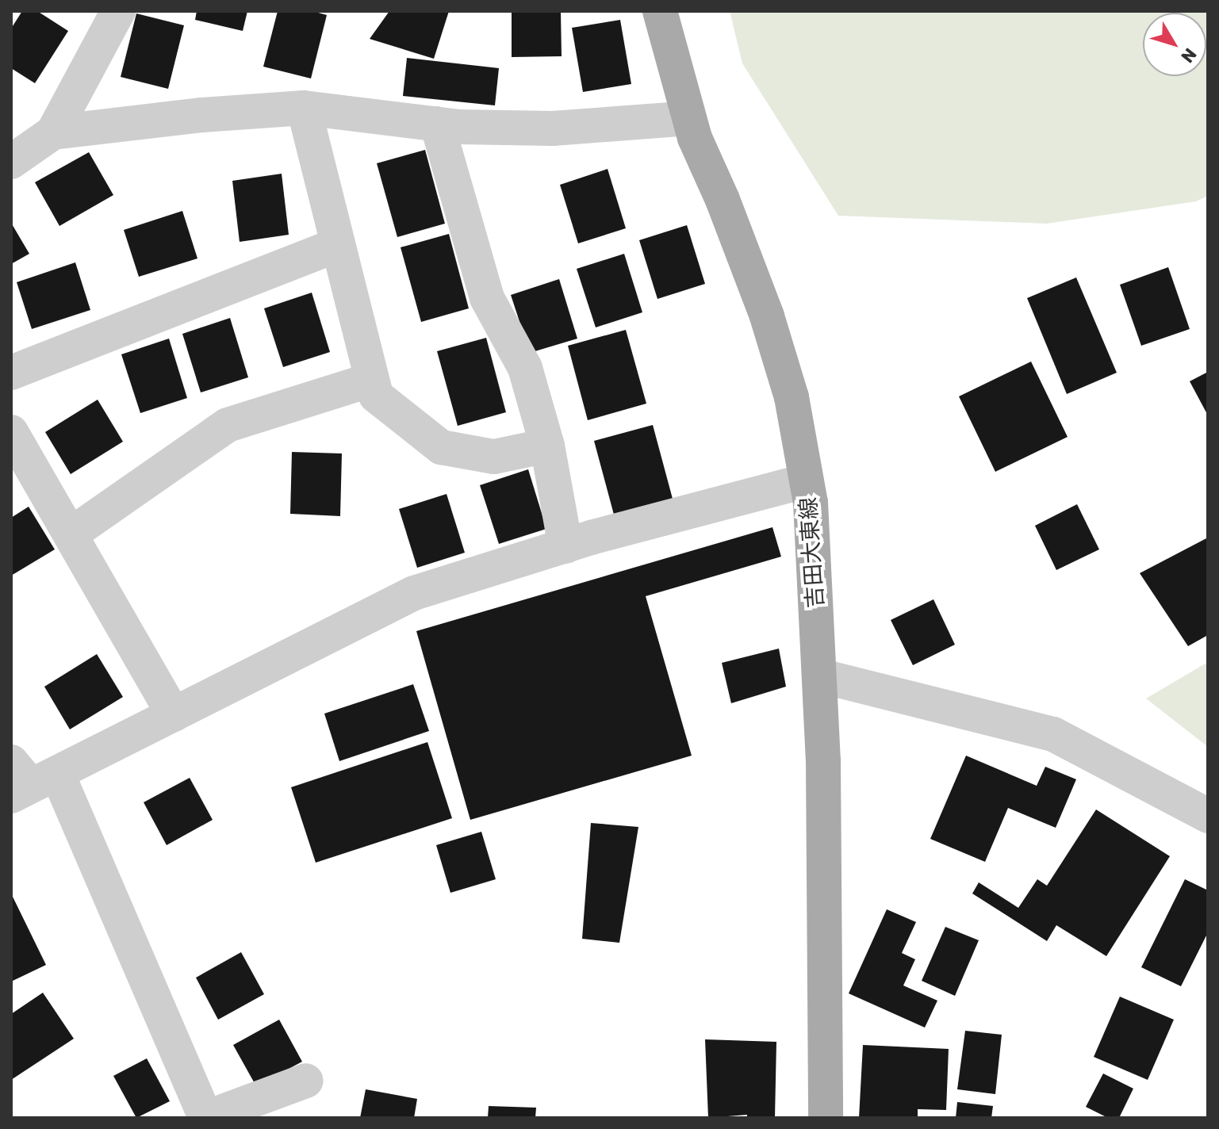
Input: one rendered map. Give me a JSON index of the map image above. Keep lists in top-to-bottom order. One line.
{"streets":{"main road":["吉田大東線"]},"north":"bottom right"}
